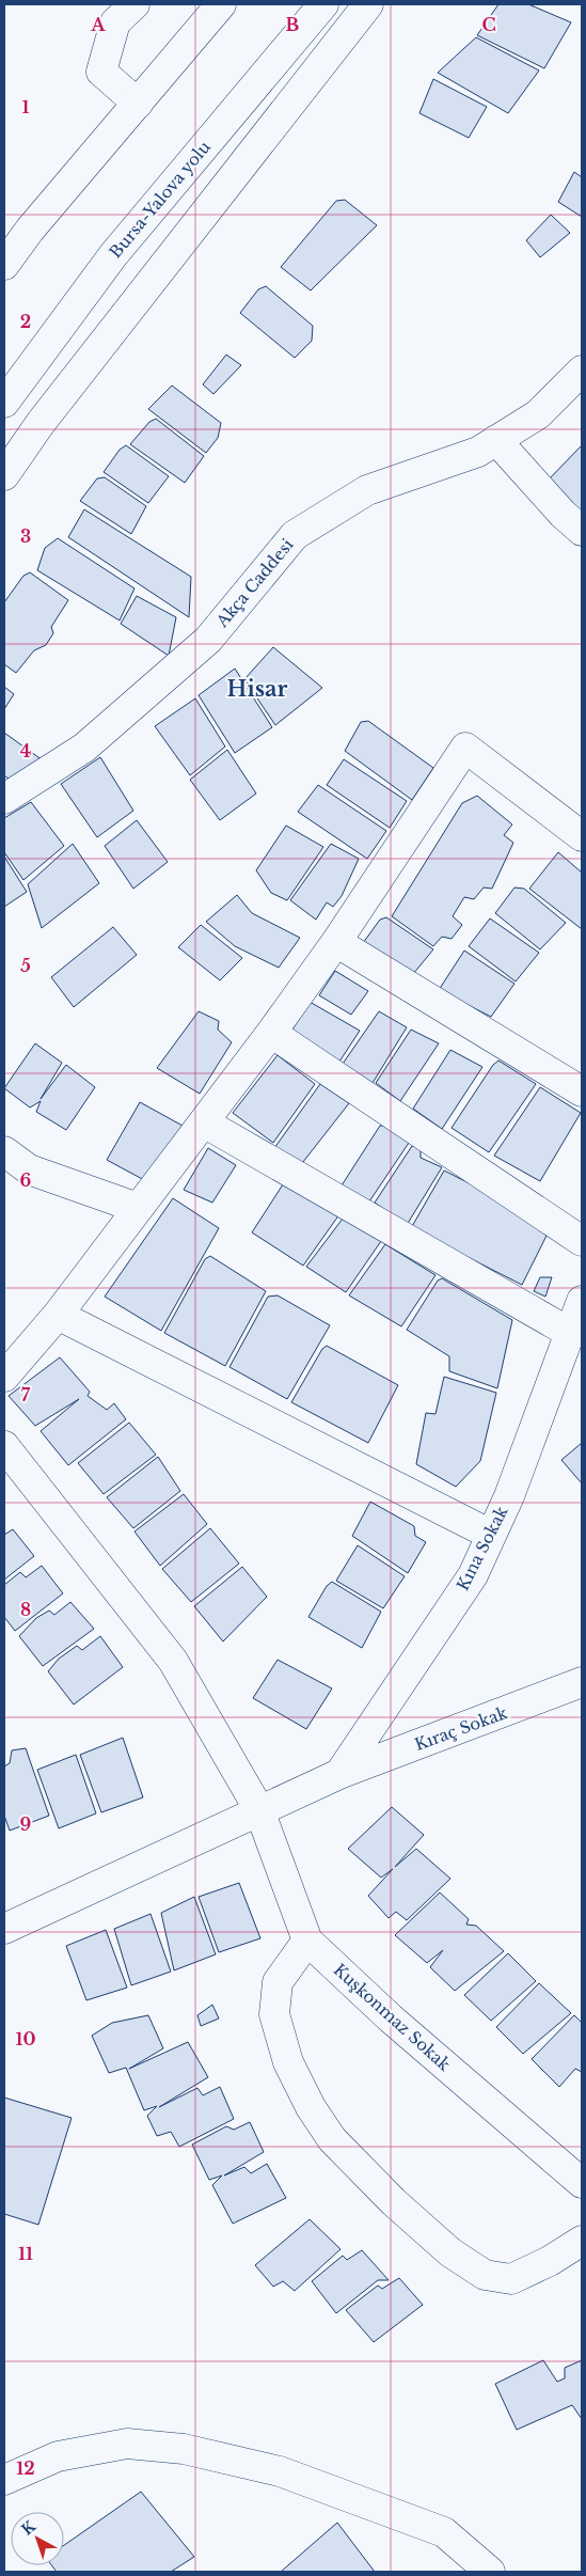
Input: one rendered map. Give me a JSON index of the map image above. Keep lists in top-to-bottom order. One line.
{"streets":{"main road":["Bursa-Yalova yolu","Akça Caddesi","Kına Sokak","Kıraç Sokak","Kuşkonmaz Sokak"]},"crossings":[["Kına Sokak","Kıraç Sokak"],["Kıraç Sokak","Kuşkonmaz Sokak"]],"districts":["Hisar"],"north":"top left","grid":{"columns":["A","B","C"],"rows":["1","2","3","4","5","6","7","8","9","10","11","12"]}}
